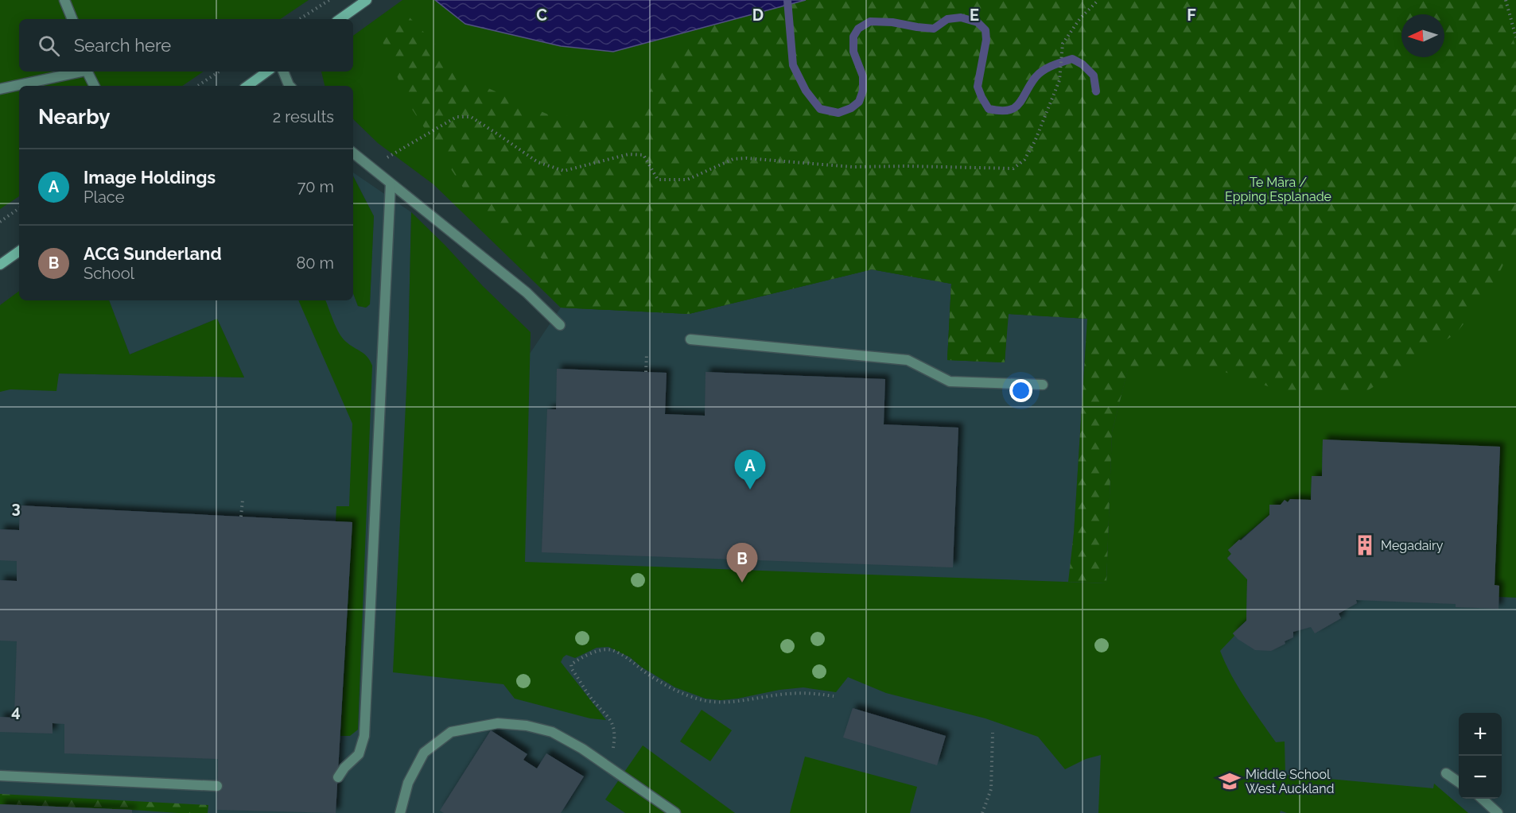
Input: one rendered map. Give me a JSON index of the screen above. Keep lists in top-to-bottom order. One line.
{"parks":["Te Māra / Epping Esplanade"],"places":{"building":["Megadairy"],"school or university":["Middle School West Auckland"]},"north":"left","page":{"search":"Search here","heading":["Nearby","2 results"],"list":[{"mark":"A","name":"Image Holdings","note":"Place","value":"70 m"},{"mark":"B","name":"ACG Sunderland","note":"School","value":"80 m"}],"pins":["A","B"],"map_buttons":["+","−"]},"grid":{"columns":["C","D","E","F"],"rows":["3","4"]}}
